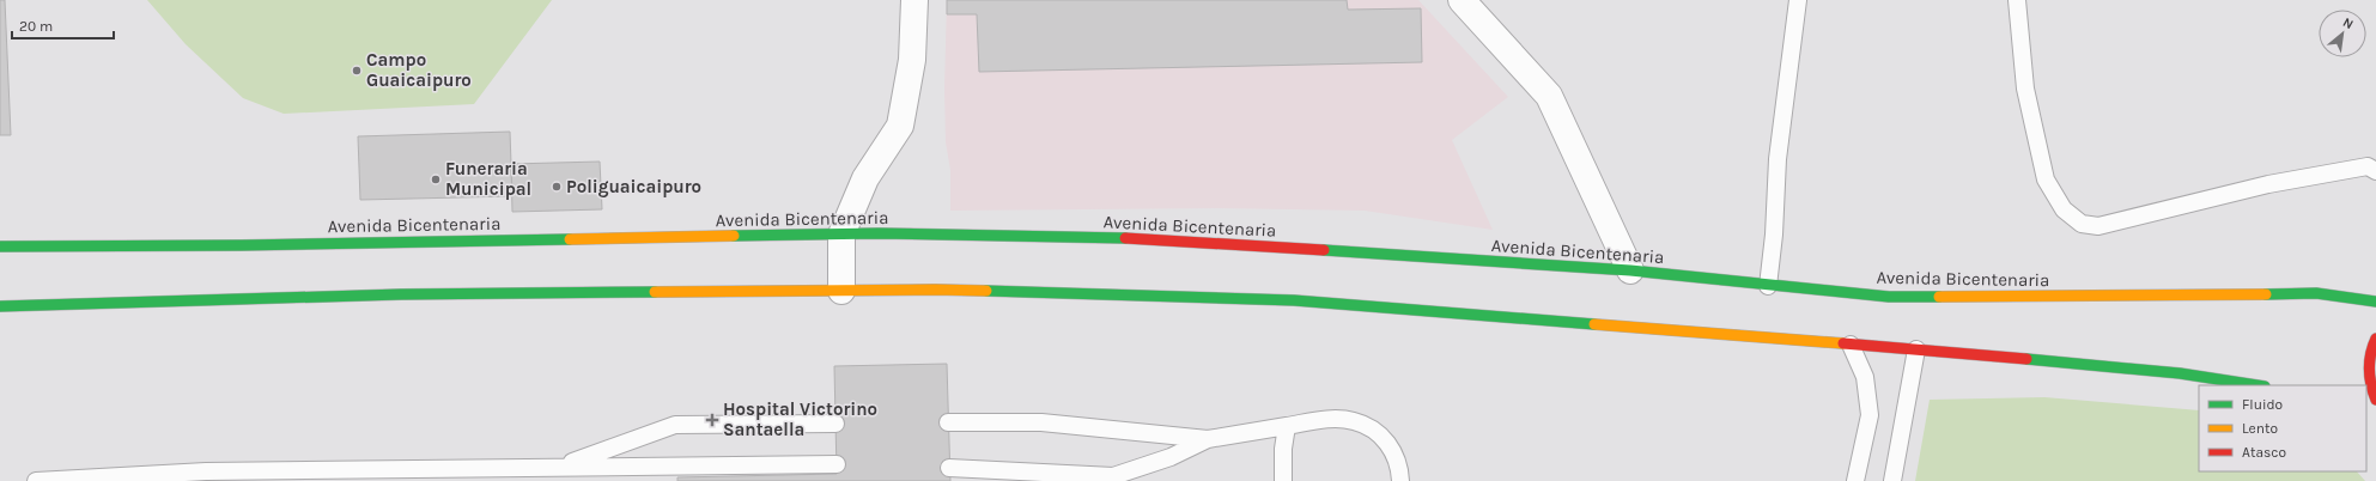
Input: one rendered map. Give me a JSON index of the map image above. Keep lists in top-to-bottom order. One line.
{"streets":{"main road":["Avenida Bicentenaria"]},"places":{"other":["Campo Guaicaipuro","Funeraria Municipal","Poliguaicaipuro"],"health":["Hospital Victorino Santaella"]},"legend":["Fluido","Lento","Atasco"],"scale_bar":"20 m","north":"top right"}
